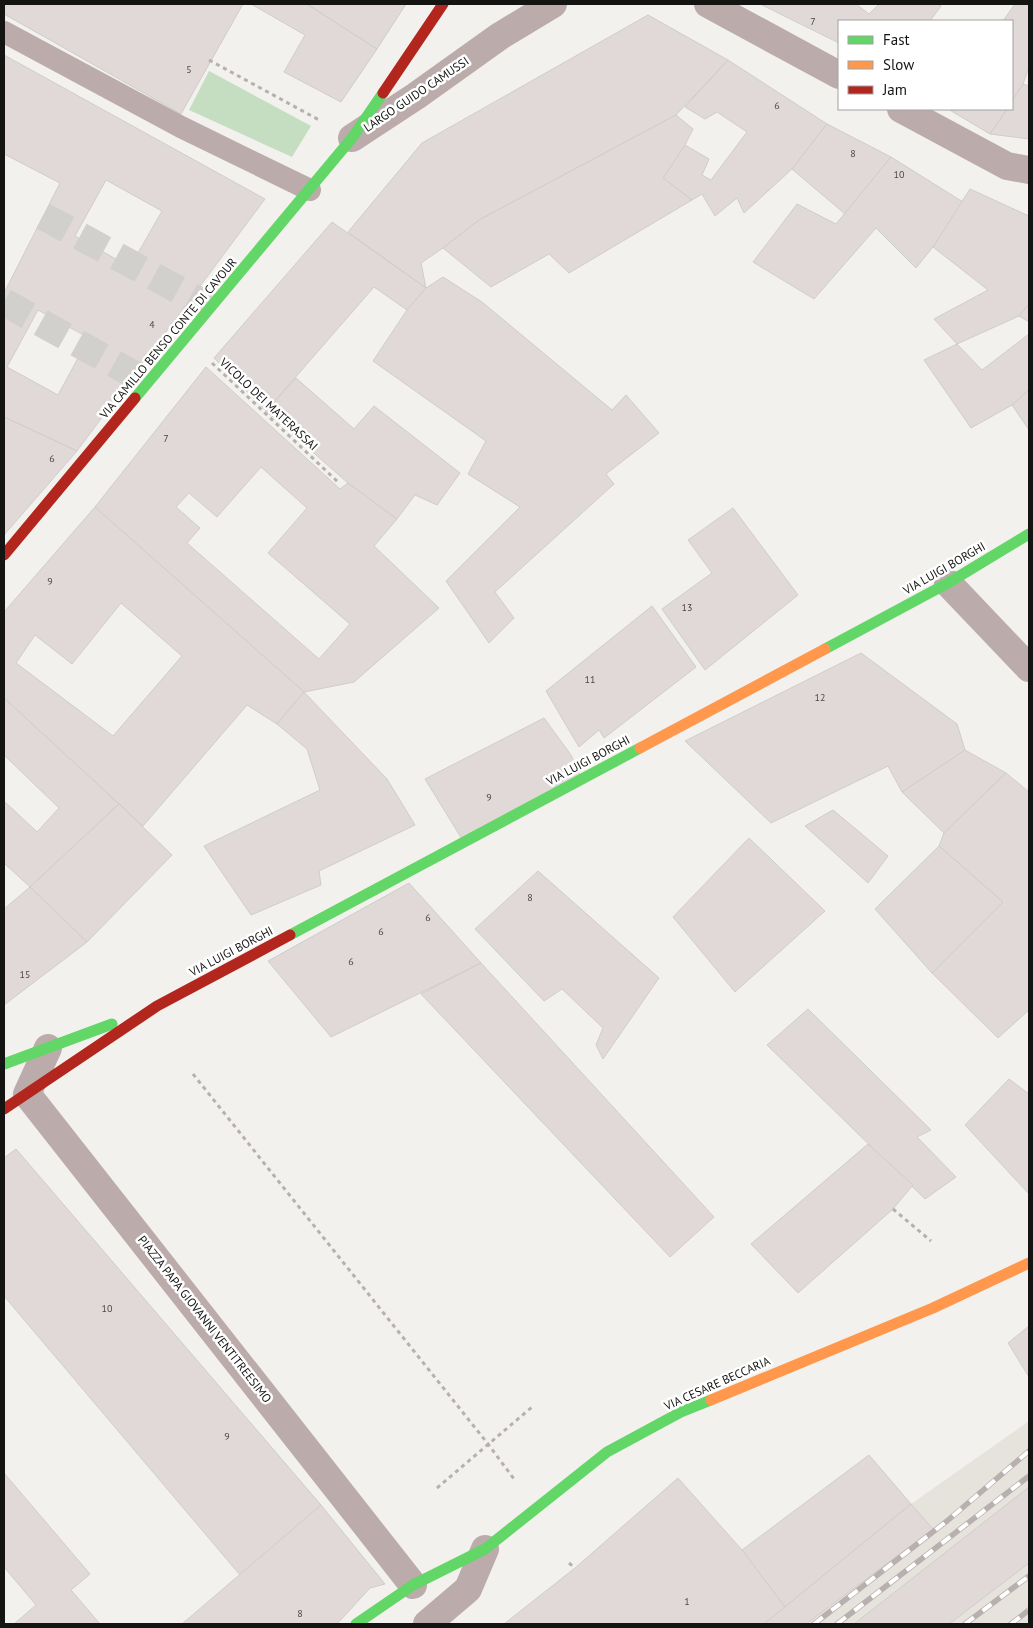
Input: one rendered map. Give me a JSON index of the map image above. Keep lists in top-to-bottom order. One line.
{"streets":{"street":["LARGO GUIDO CAMUSSI","VIA CAMILLO BENSO CONTE DI CAVOUR","VIA LUIGI BORGHI","PIAZZA PAPA GIOVANNI VENTITREESIMO","VIA CESARE BECCARIA"],"path":["VICOLO DEI MATERASSAI"]},"crossings":[["LARGO GUIDO CAMUSSI","VIA CAMILLO BENSO CONTE DI CAVOUR"],["VIA CAMILLO BENSO CONTE DI CAVOUR","VICOLO DEI MATERASSAI"],["VIA LUIGI BORGHI","PIAZZA PAPA GIOVANNI VENTITREESIMO"],["PIAZZA PAPA GIOVANNI VENTITREESIMO","VIA CESARE BECCARIA"]],"house_numbers":["7","5","6","8","10","4","7","6","9","13","11","12","9","8","6","6","6","15","10","9","1","8"],"legend":["Fast","Slow","Jam"]}
